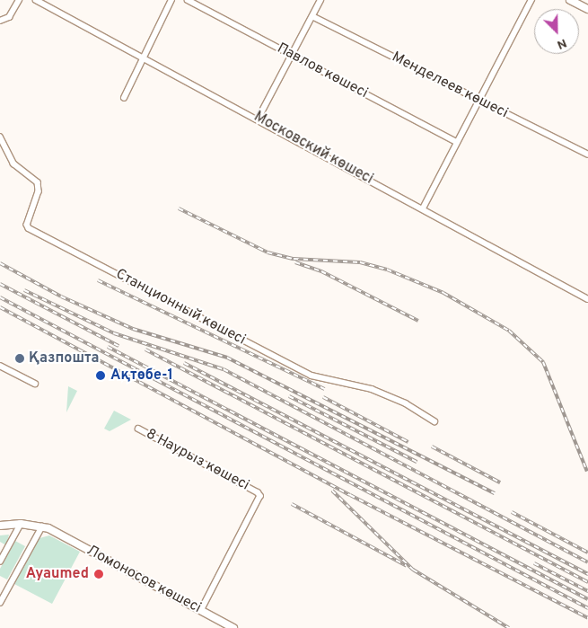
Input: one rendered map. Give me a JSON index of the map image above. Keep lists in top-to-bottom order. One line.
{"streets":{"street":["Павлов көшесі","Менделеев көшесі","Московский көшесі","Станционный көшесі","8 Наурыз көшесі","Ломоносов көшесі"]},"crossings":[["8 Наурыз көшесі","Ломоносов көшесі"]],"places":["Қазпошта","Ақтөбе-1","Ayaumed"],"north":"bottom right"}
